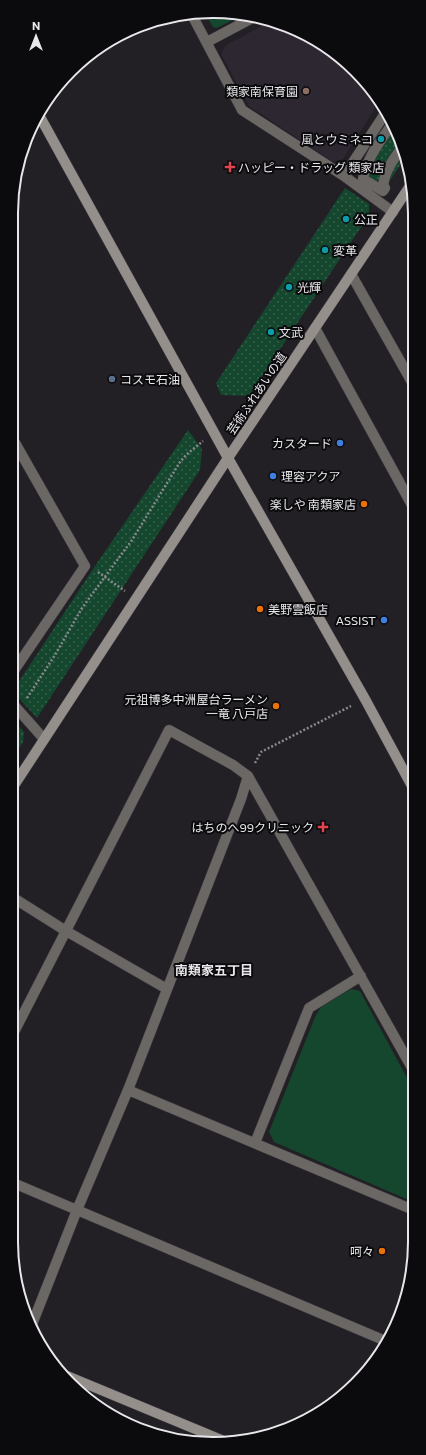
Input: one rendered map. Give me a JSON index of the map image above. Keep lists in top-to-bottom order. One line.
{"streets":{"street":["芸術ふれあいの道"]},"districts":["南類家五丁目"],"places":{"other":["類家南保育園","風とウミネコ","公正","変革","光輝","文武","コスモ石油","カスタード","理容アクア","楽しや 南類家店","美野雲飯店","ASSIST","元祖博多中洲屋台ラーメン 一竜 八戸店","呵々"],"health":["ハッピー・ドラッグ 類家店","はちのへ99クリニック"]},"north":"top"}
